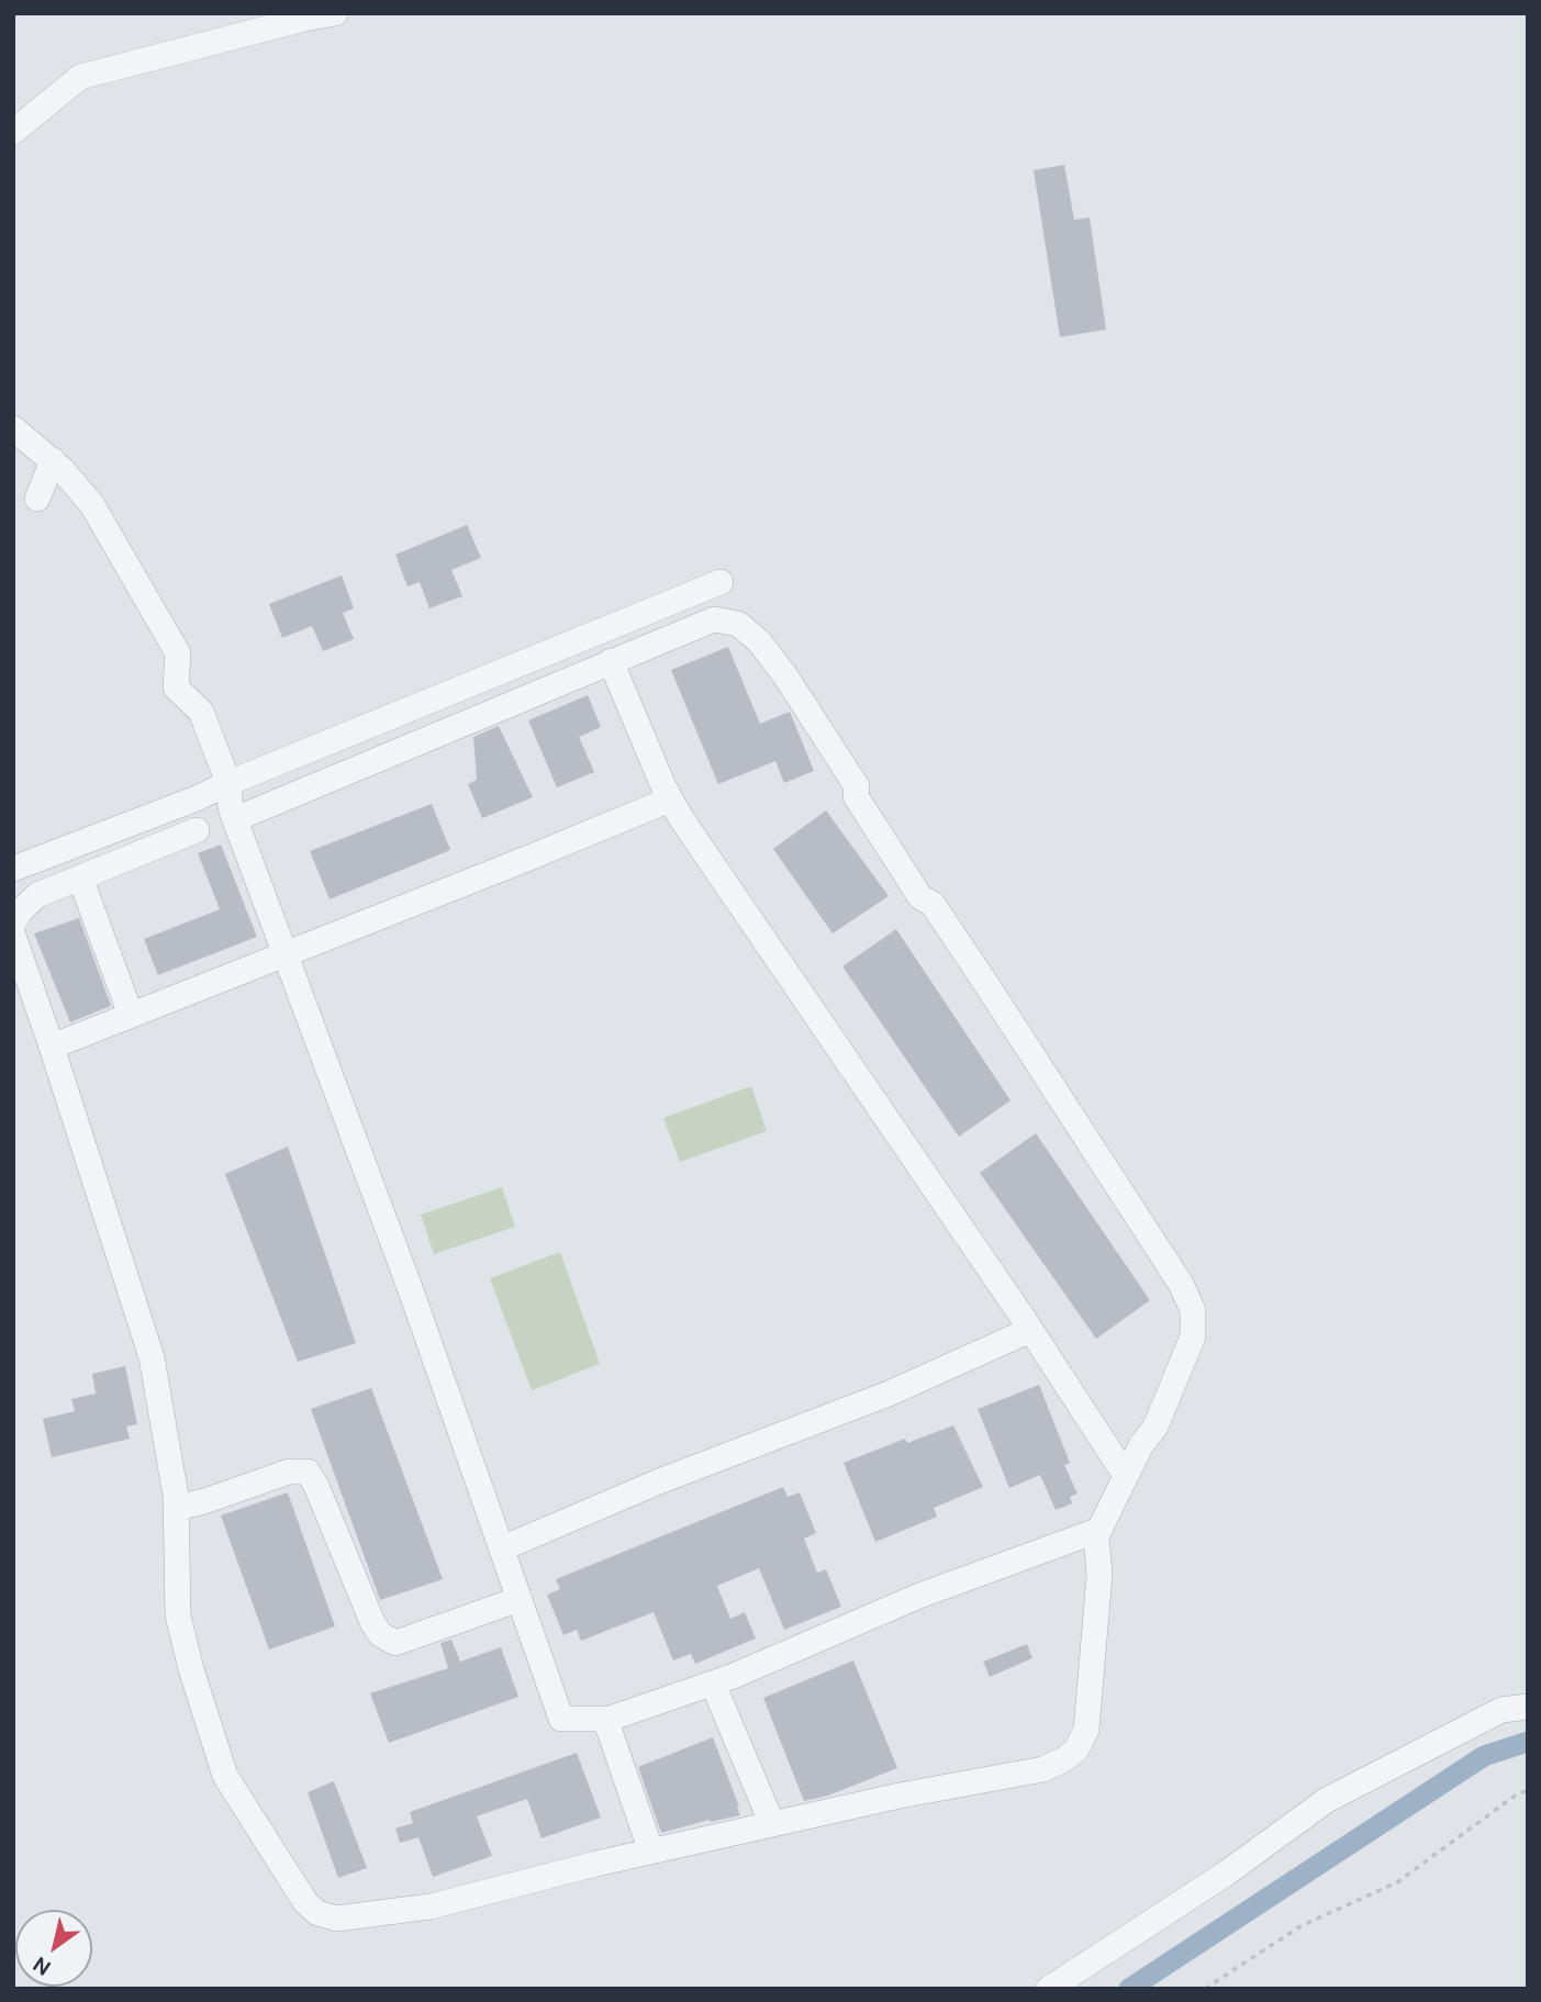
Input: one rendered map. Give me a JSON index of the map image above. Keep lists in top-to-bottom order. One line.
{"north":"bottom left"}
